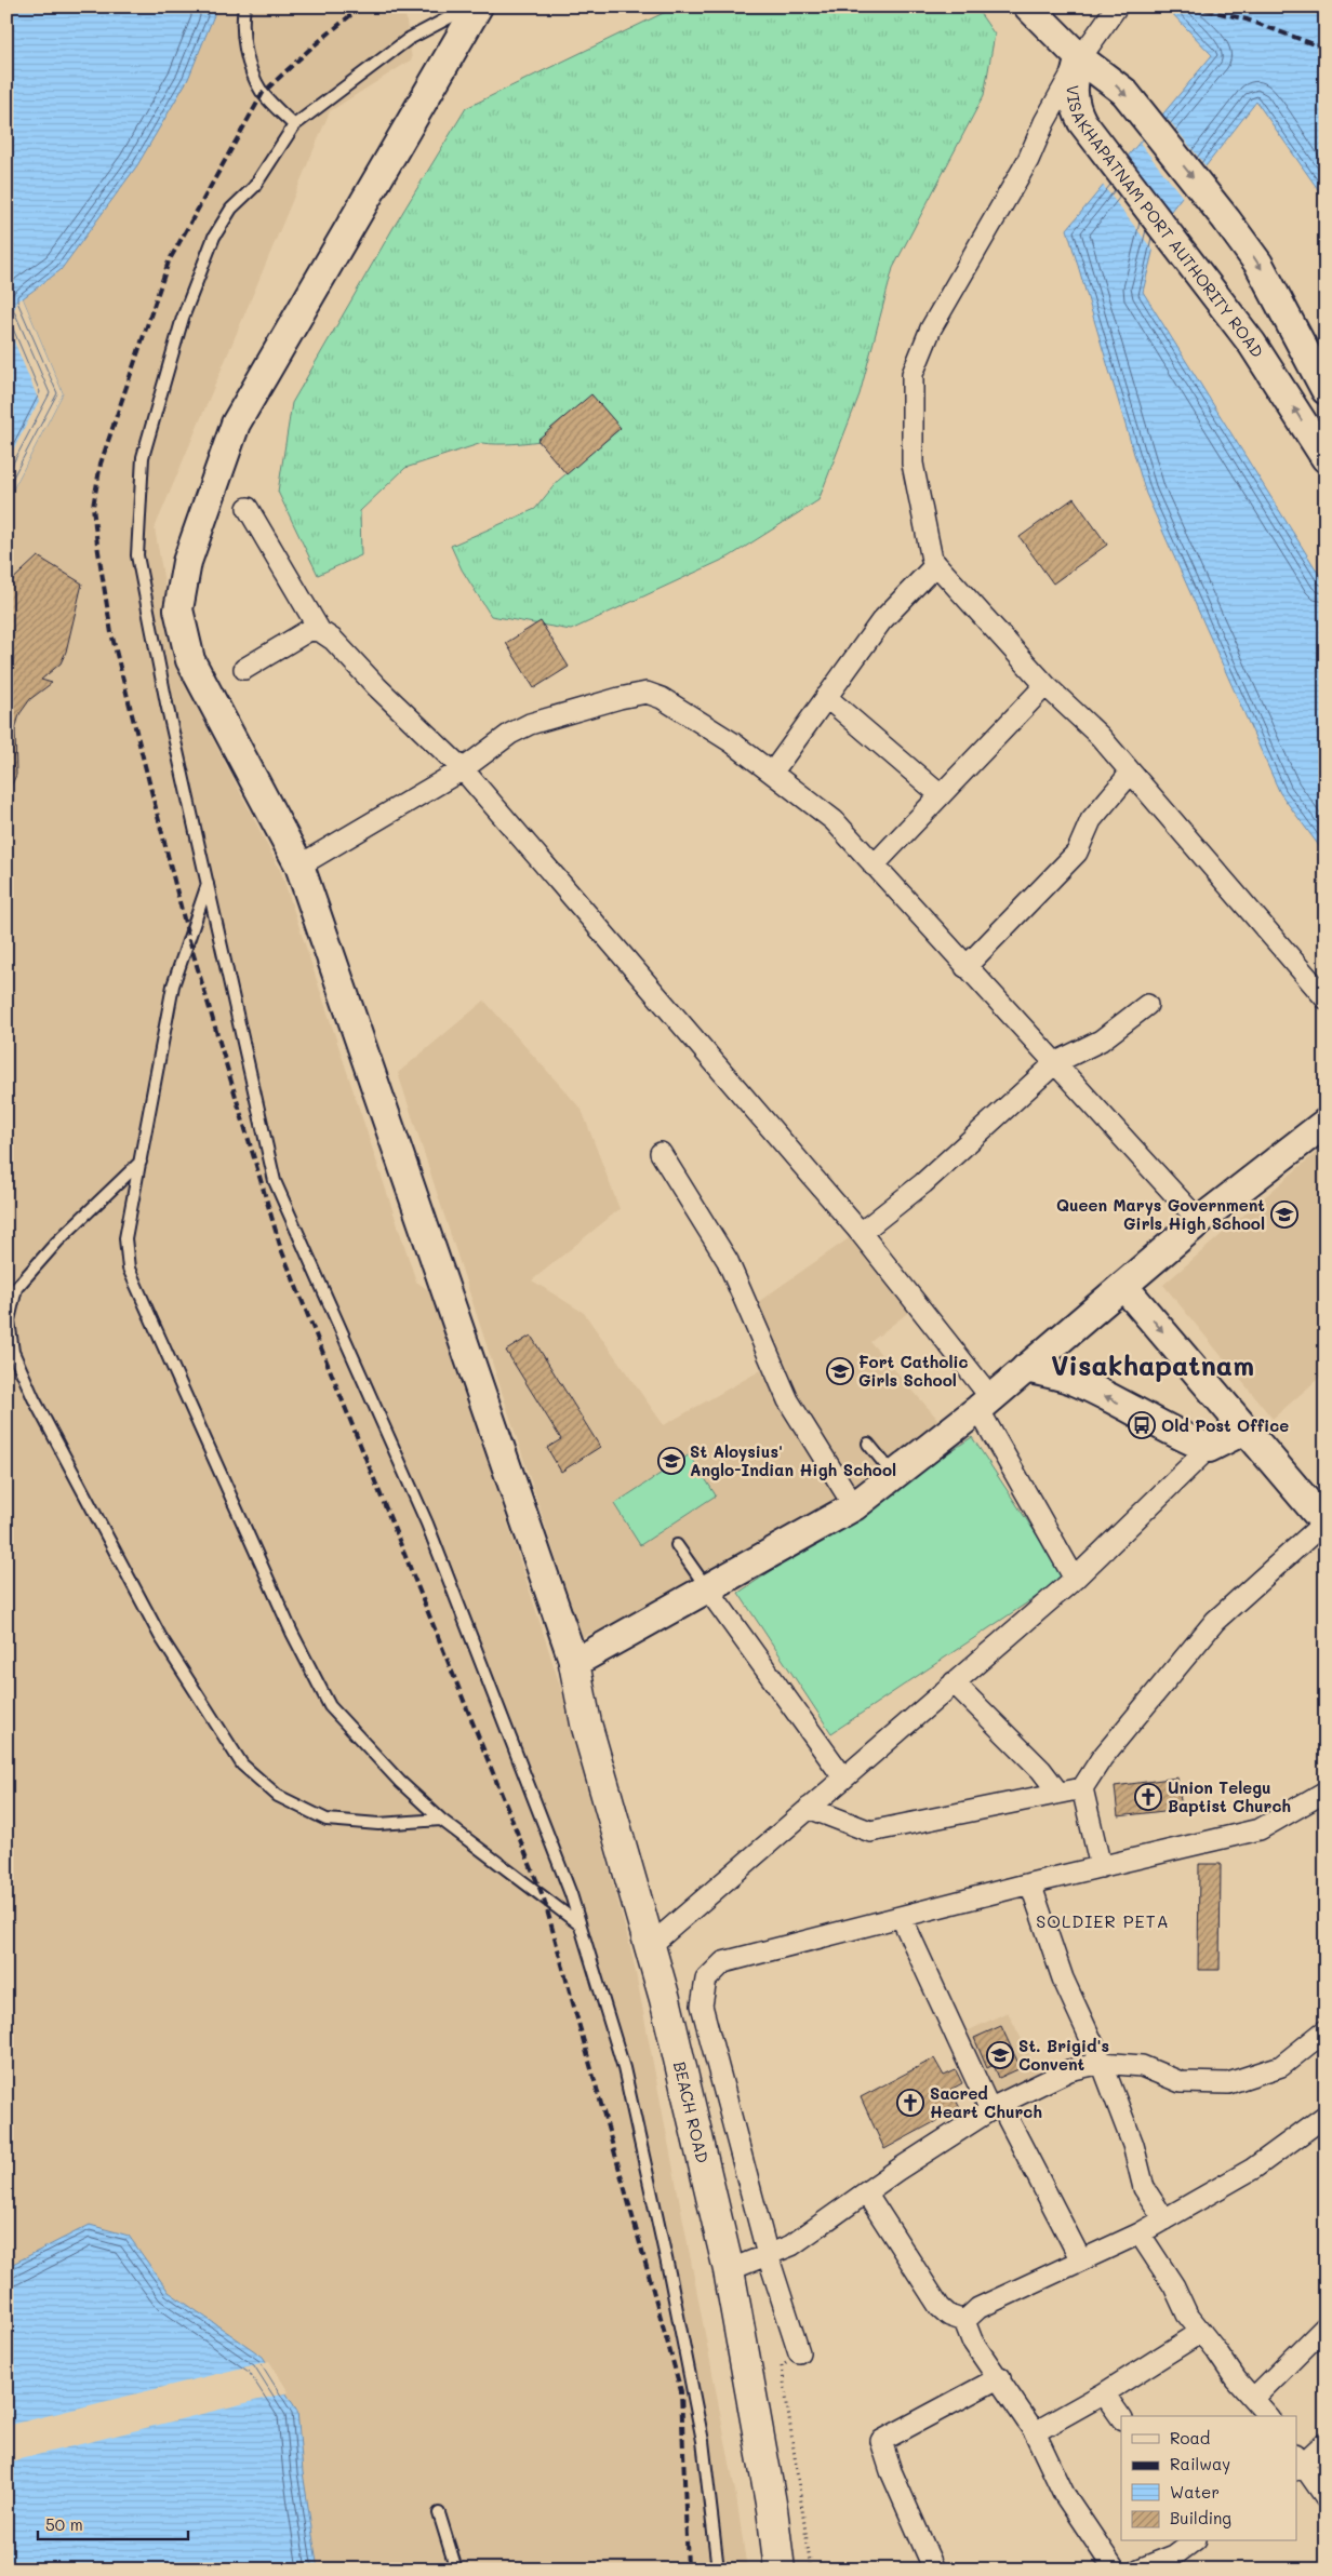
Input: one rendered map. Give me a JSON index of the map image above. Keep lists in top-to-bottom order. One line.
{"streets":{"main road":["BEACH ROAD"],"street":["VISAKHAPATNAM PORT AUTHORITY ROAD"]},"districts":["Visakhapatnam","SOLDIER PETA"],"places":{"school or university":["Queen Marys Government Girls High School","Fort Catholic Girls School","St Aloysius' Anglo-Indian High School","St. Brigid's Convent"],"bus stop":["Old Post Office"],"church":["Union Telegu Baptist Church","Sacred Heart Church"]},"legend":["Road","Railway","Water","Building"],"scale_bar":"50 m"}
